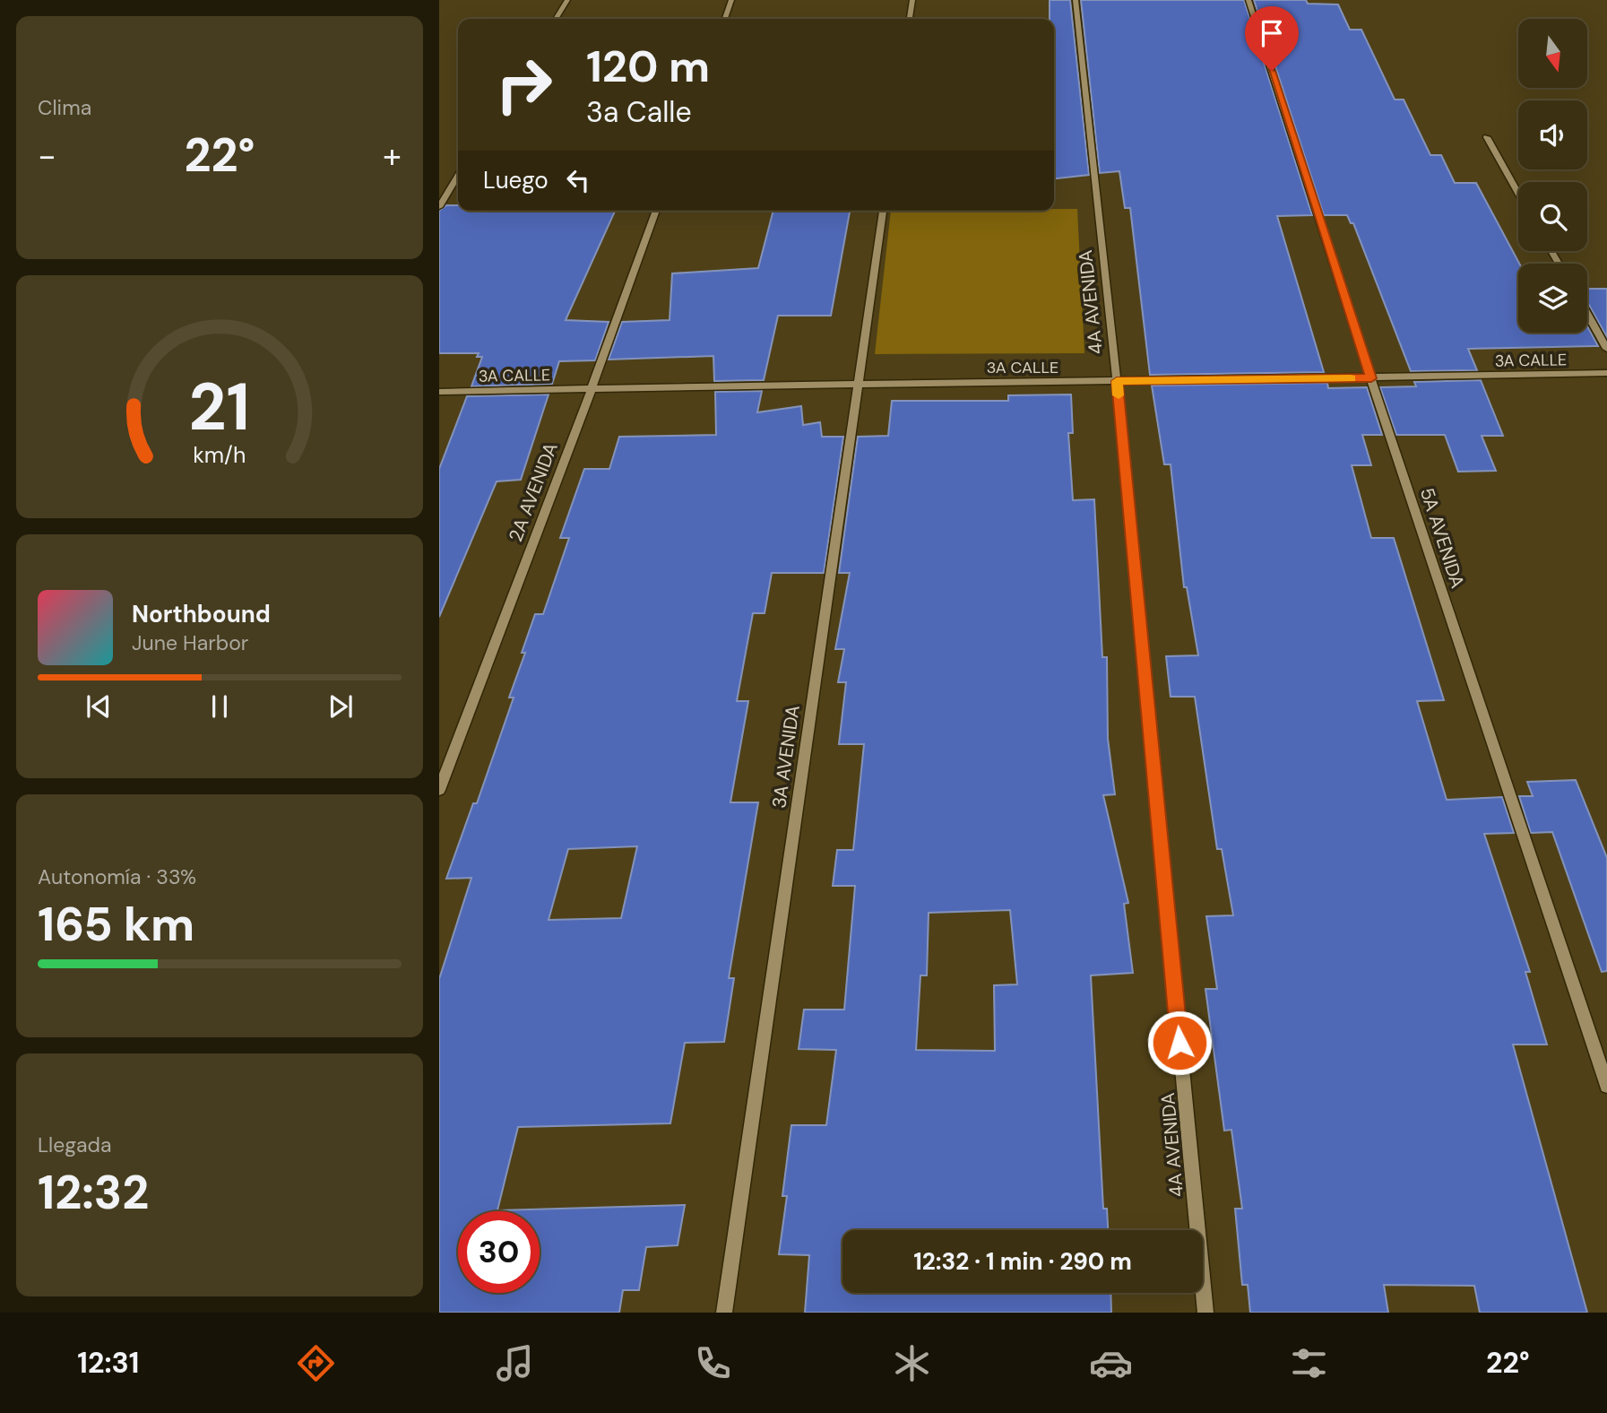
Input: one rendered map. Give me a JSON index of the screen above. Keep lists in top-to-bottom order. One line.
{"streets":{"street":["4A AVENIDA","3A CALLE","2A AVENIDA","5A AVENIDA","3A AVENIDA"]},"crossings":[["4A AVENIDA","3A CALLE"],["3A CALLE","2A AVENIDA"],["3A CALLE","5A AVENIDA"],["3A CALLE","3A AVENIDA"]],"north":"bottom","page":{"tile":["Clima",["Autonomía · 33%","165 km"],["Llegada","12:32"]],"turn":["120 m","3a Calle"],"heat":["−","22°","+"],"then":"Luego","song":["Northbound","June Harbor"],"limit":"30","trip":"12:32 · 1 min · 290 m","tabs":["12:31","22°"],"gauge":["21","km/h"]}}
